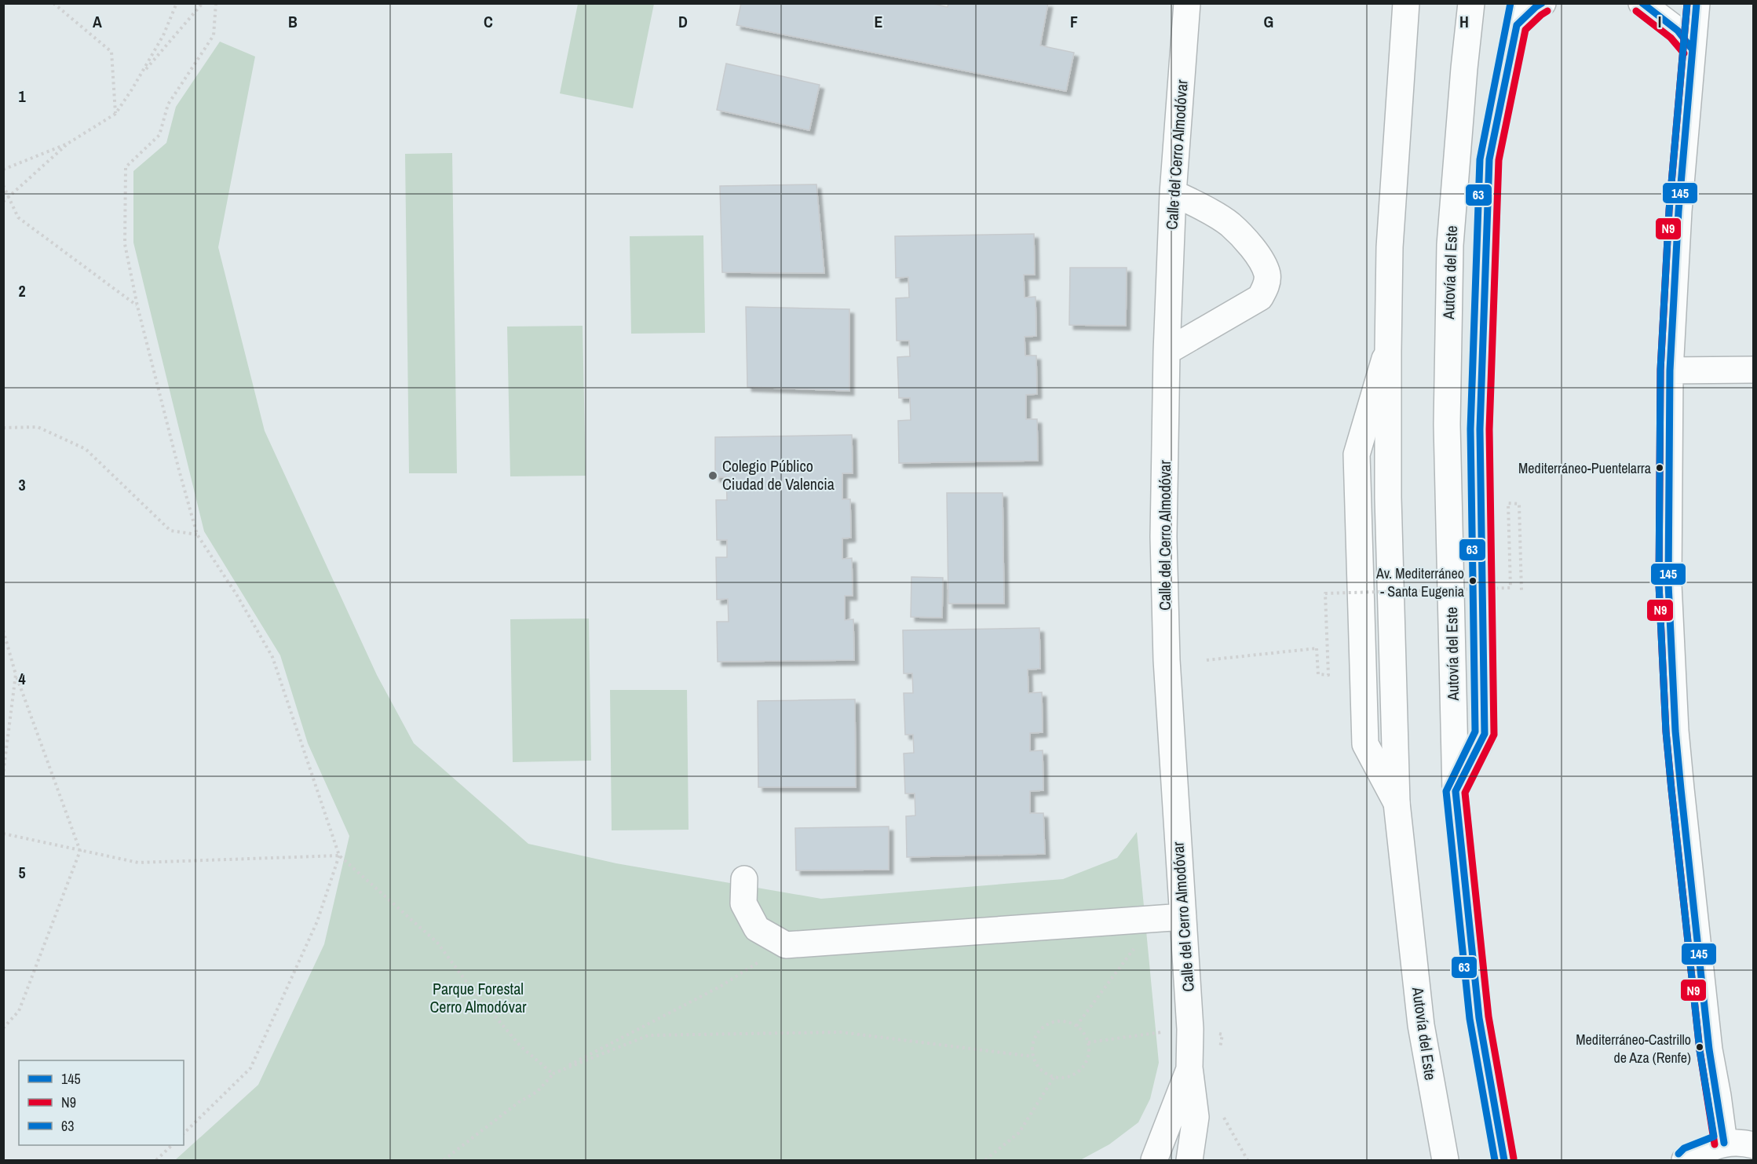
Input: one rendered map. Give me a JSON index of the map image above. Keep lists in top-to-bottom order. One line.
{"streets":{"main road":["Calle del Cerro Almodóvar","Autovía del Este"]},"parks":["Parque Forestal Cerro Almodóvar"],"places":["Mediterráneo-Puentelarra","Colegio Público Ciudad de Valencia","Av. Mediterráneo - Santa Eugenia","Mediterráneo-Castrillo de Aza (Renfe)"],"lines":["transit line 145","transit line N9","transit line 63"],"legend":["145","N9","63"],"grid":{"columns":["A","B","C","D","E","F","G","H","I"],"rows":["1","2","3","4","5"]}}
